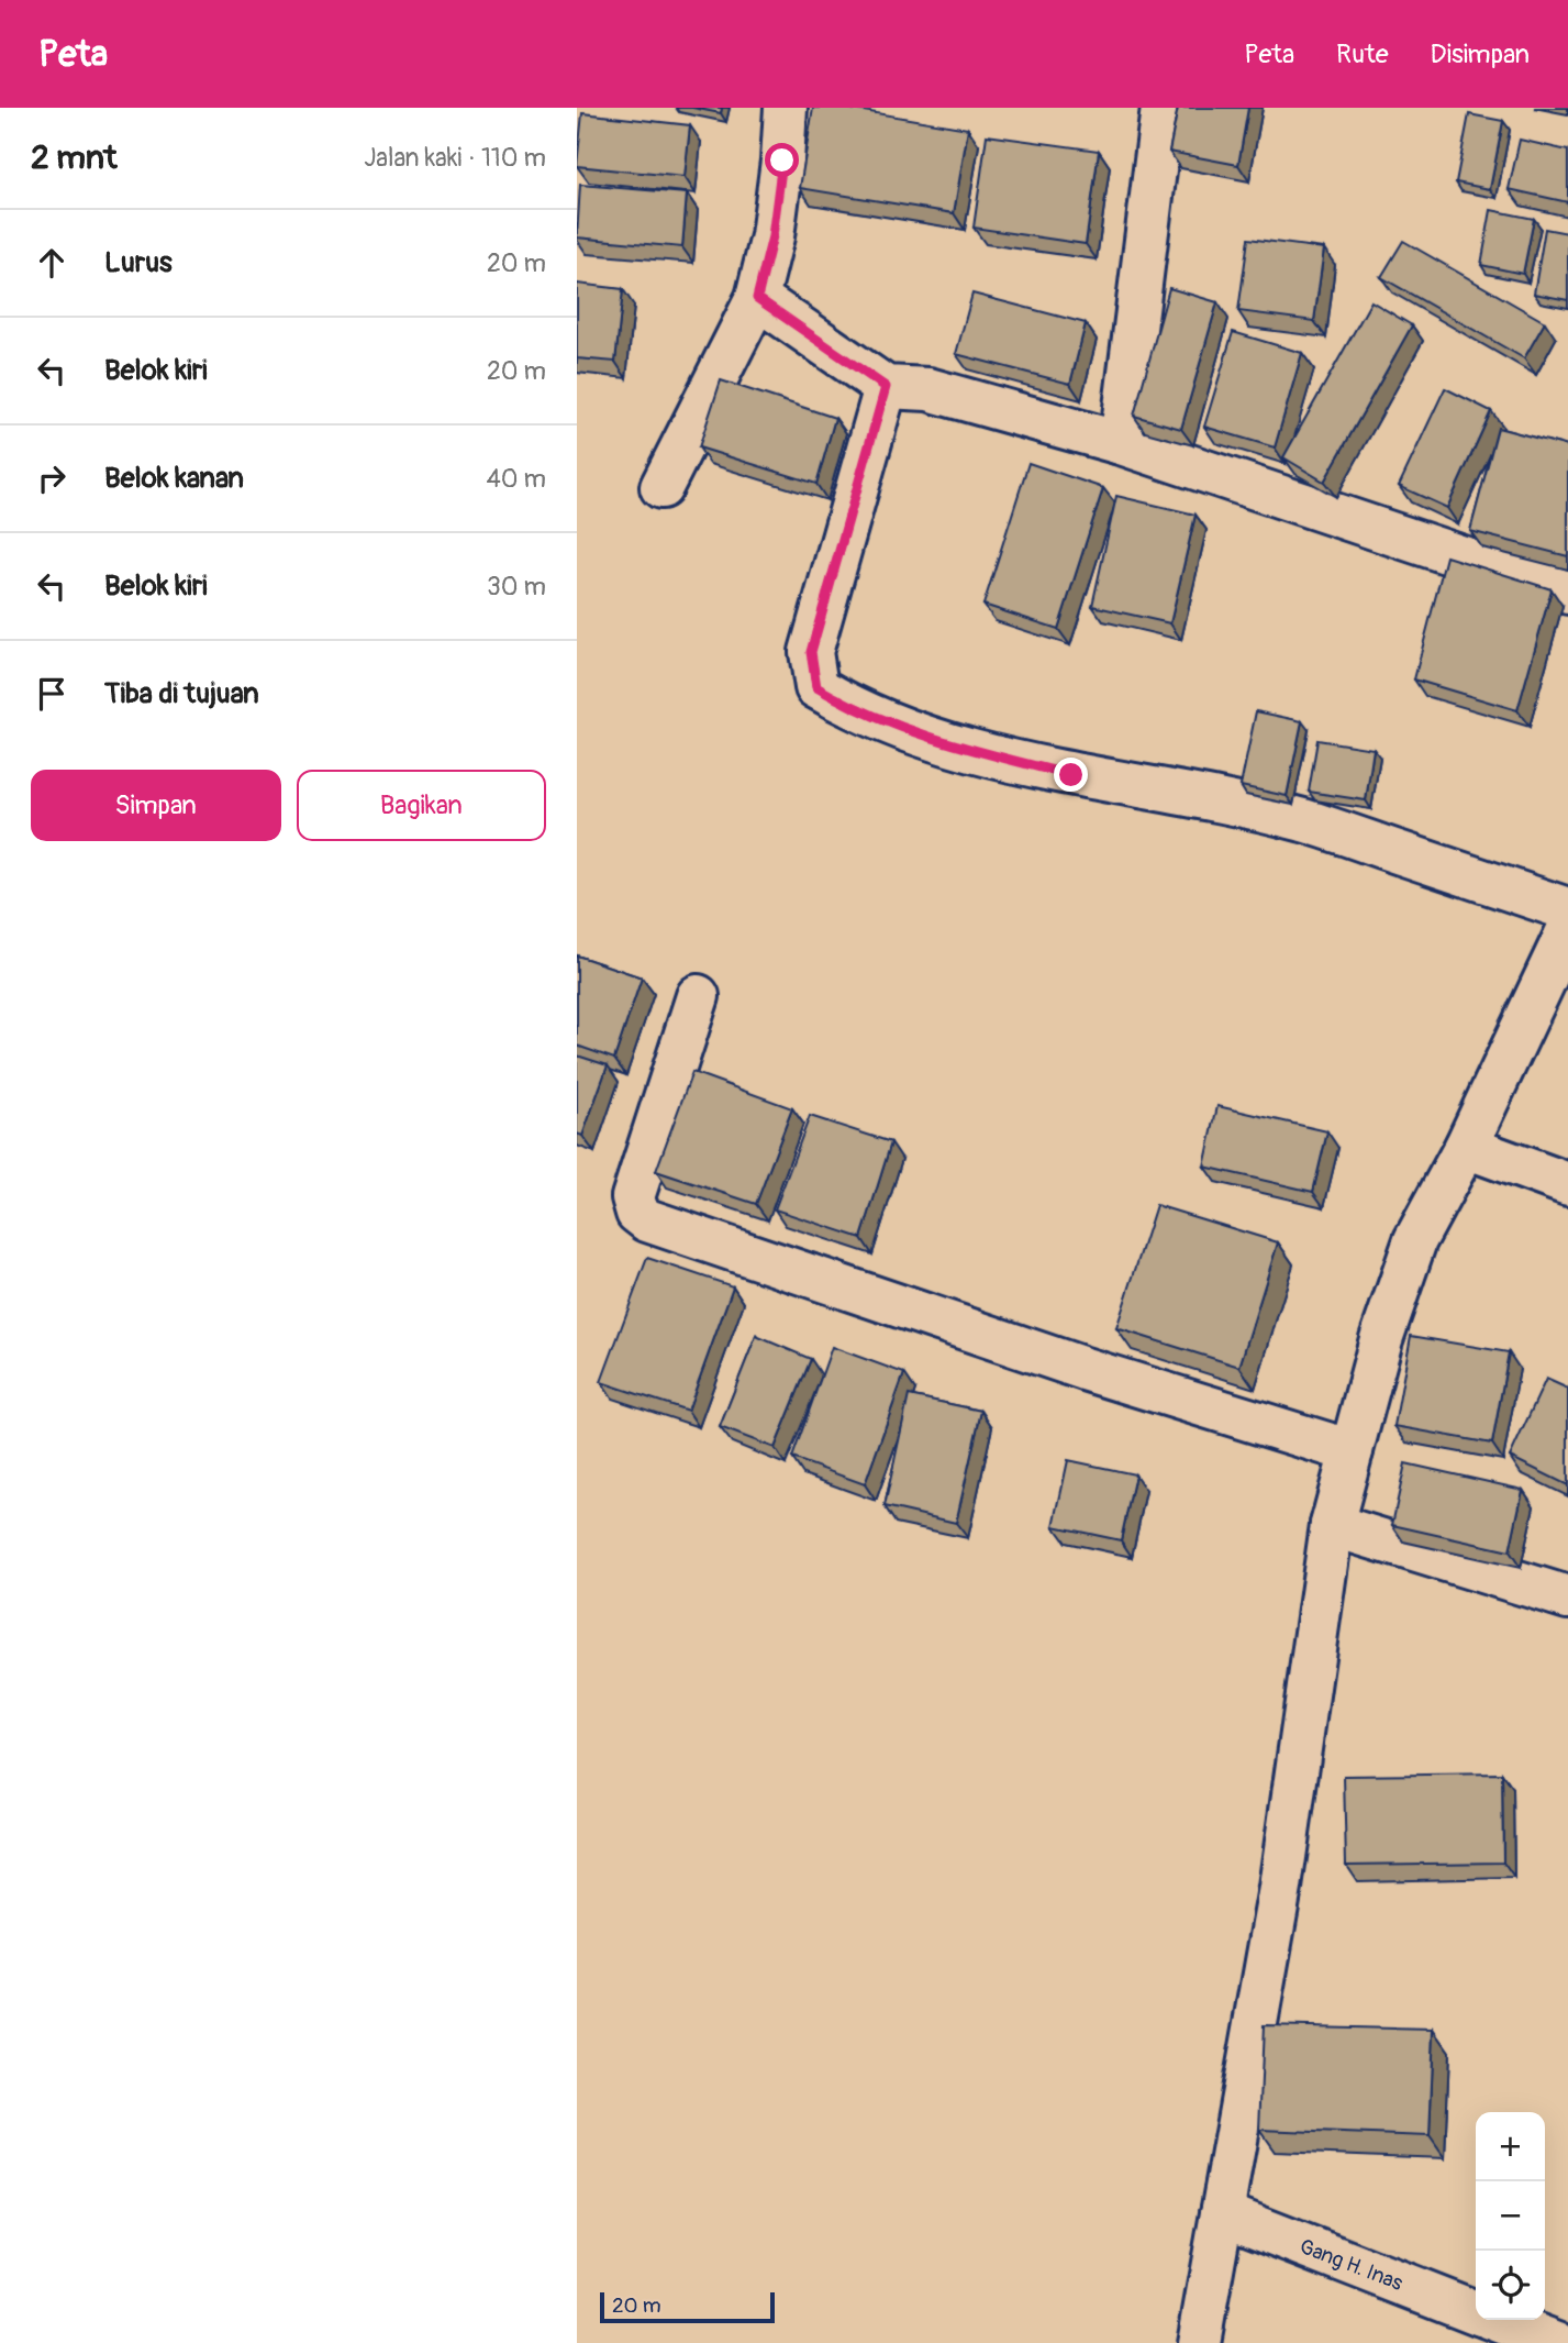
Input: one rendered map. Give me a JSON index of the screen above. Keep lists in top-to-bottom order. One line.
{"streets":{"street":["Gang H. Inas"]},"scale_bar":"20 m","page":{"header":"Peta","nav":["Peta","Rute","Disimpan"],"heading":["2 mnt","Jalan kaki · 110 m"],"list":[["Lurus","20 m"],["Belok kiri","20 m"],["Belok kanan","40 m"],["Belok kiri","30 m"],"Tiba di tujuan"],"buttons":["Simpan","Bagikan"],"map_buttons":["+","−"],"scale":"20 m"}}
